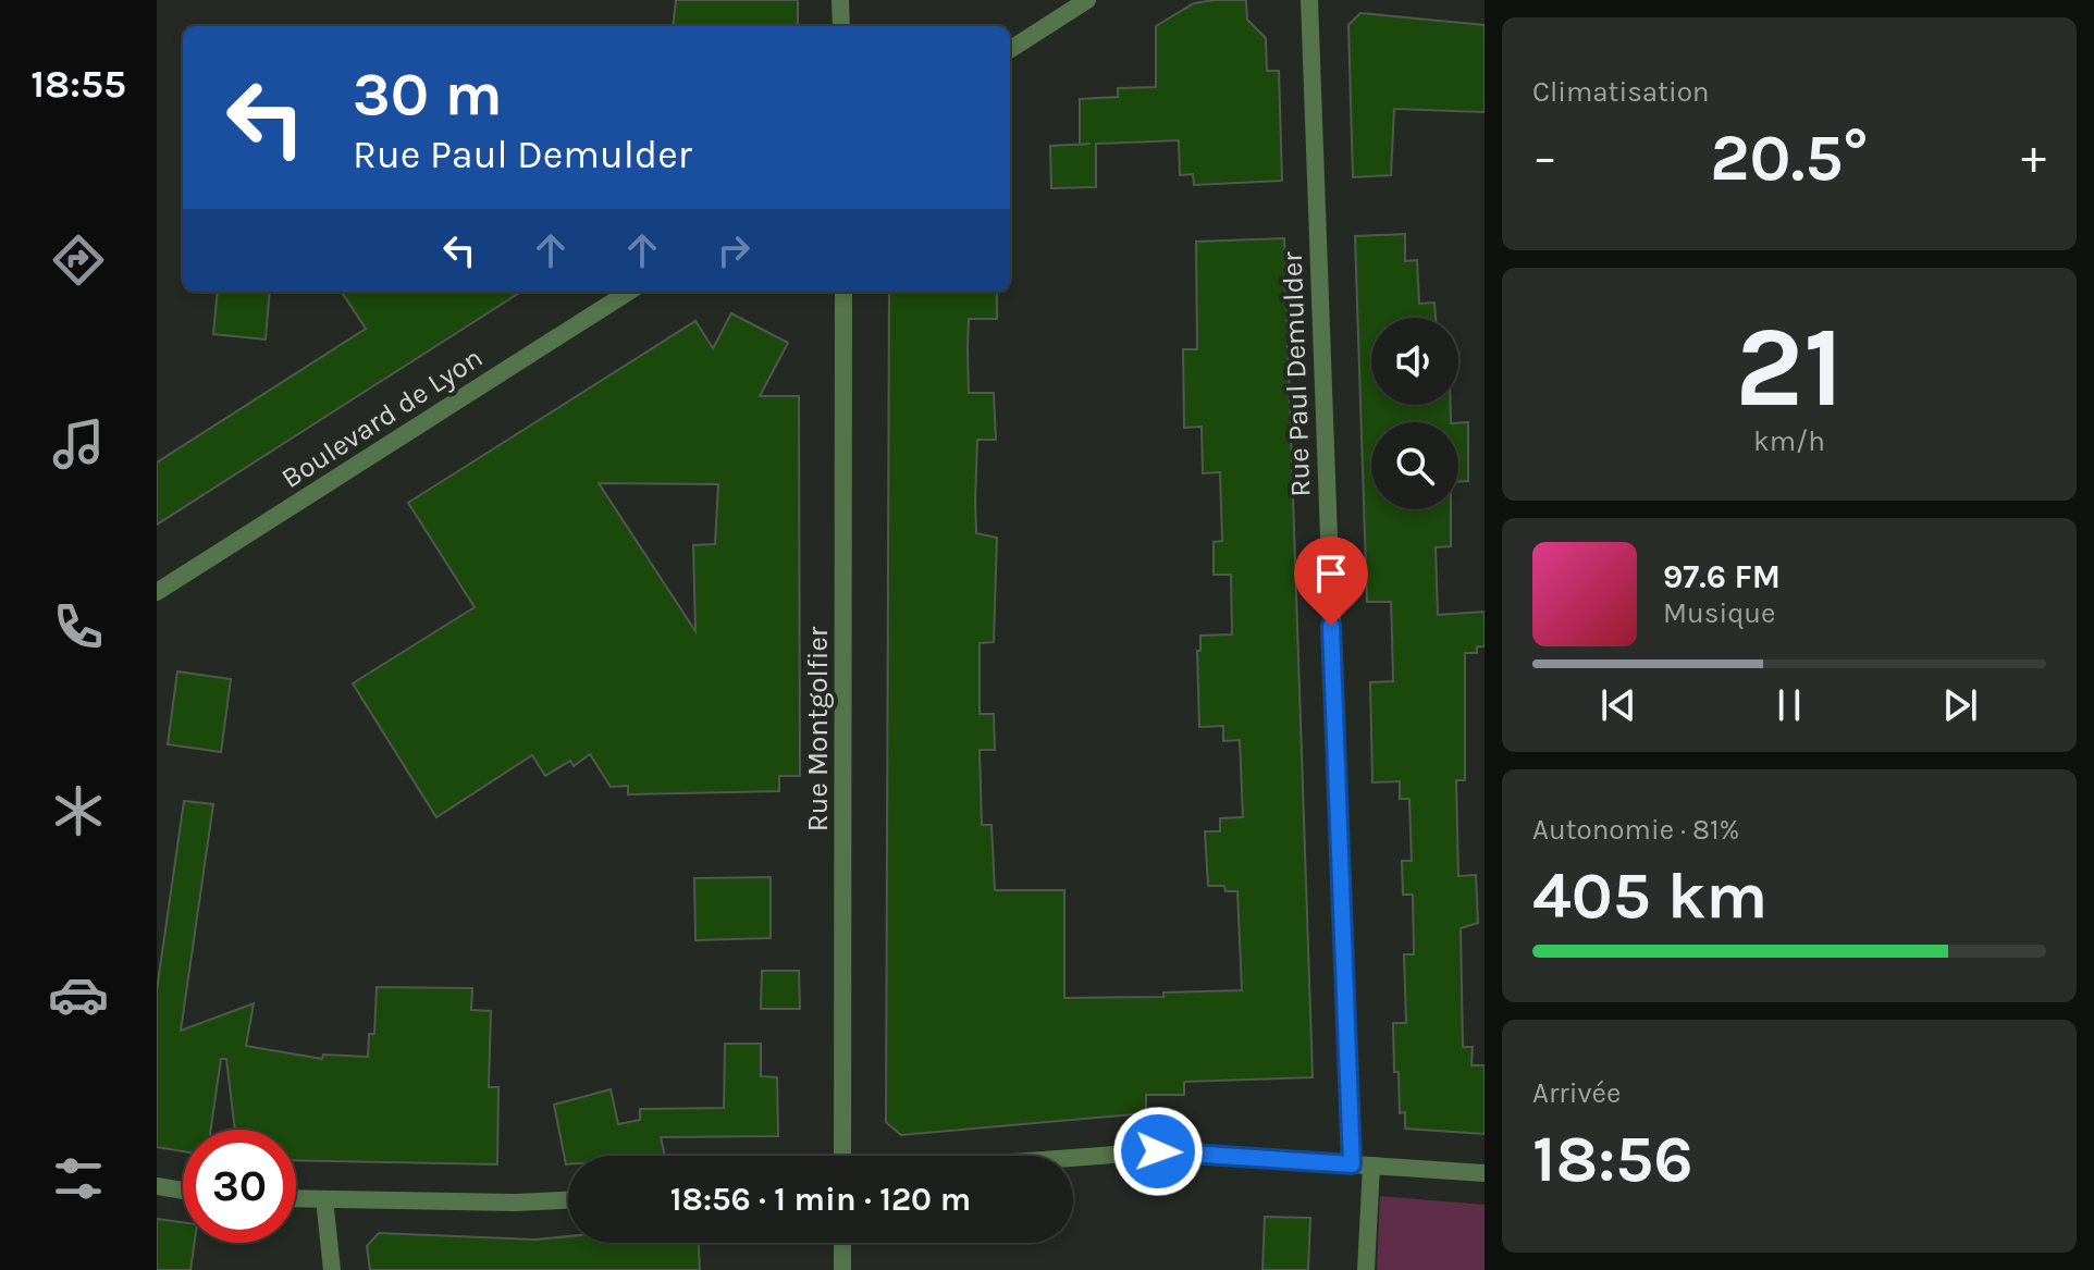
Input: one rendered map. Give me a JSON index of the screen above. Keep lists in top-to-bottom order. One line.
{"streets":{"street":["Rue Paul Demulder","Boulevard de Lyon","Rue Montgolfier"]},"page":{"tabs":"18:55","tile":["Climatisation",["21","km/h"],["Autonomie · 81%","405 km"],["Arrivée","18:56"]],"turn":["30 m","Rue Paul Demulder"],"heat":["−","20.5°","+"],"song":["97.6 FM","Musique"],"limit":"30","trip":"18:56 · 1 min · 120 m"}}
